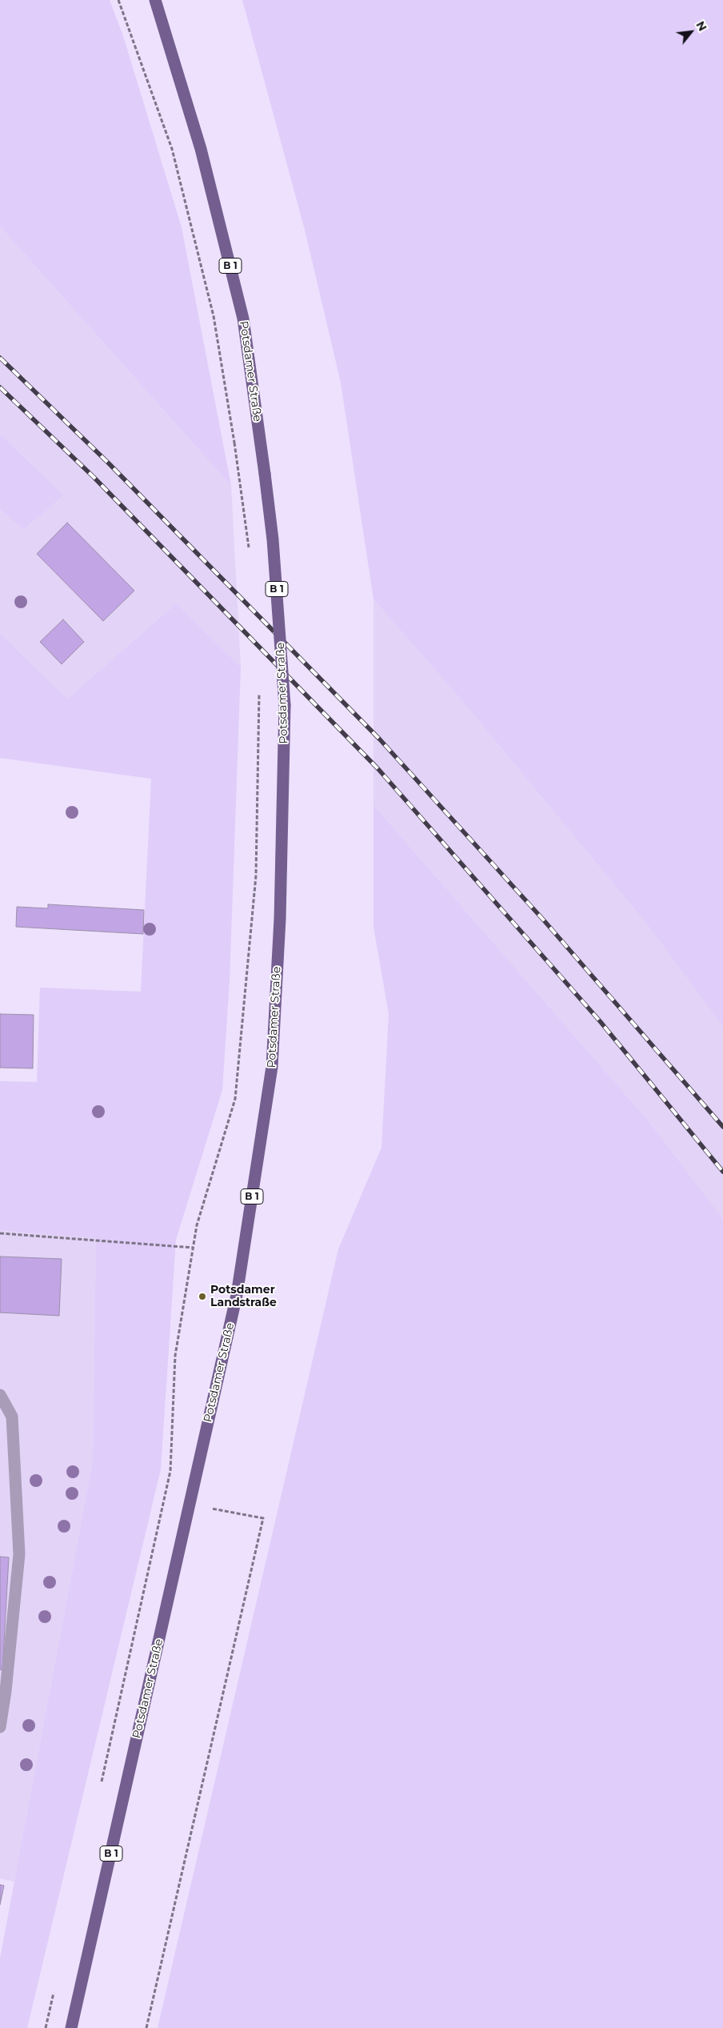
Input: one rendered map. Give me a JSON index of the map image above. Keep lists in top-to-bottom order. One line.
{"streets":{"main road":["B 1","Potsdamer Straße"]},"places":["Potsdamer Landstraße"],"north":"top right"}
